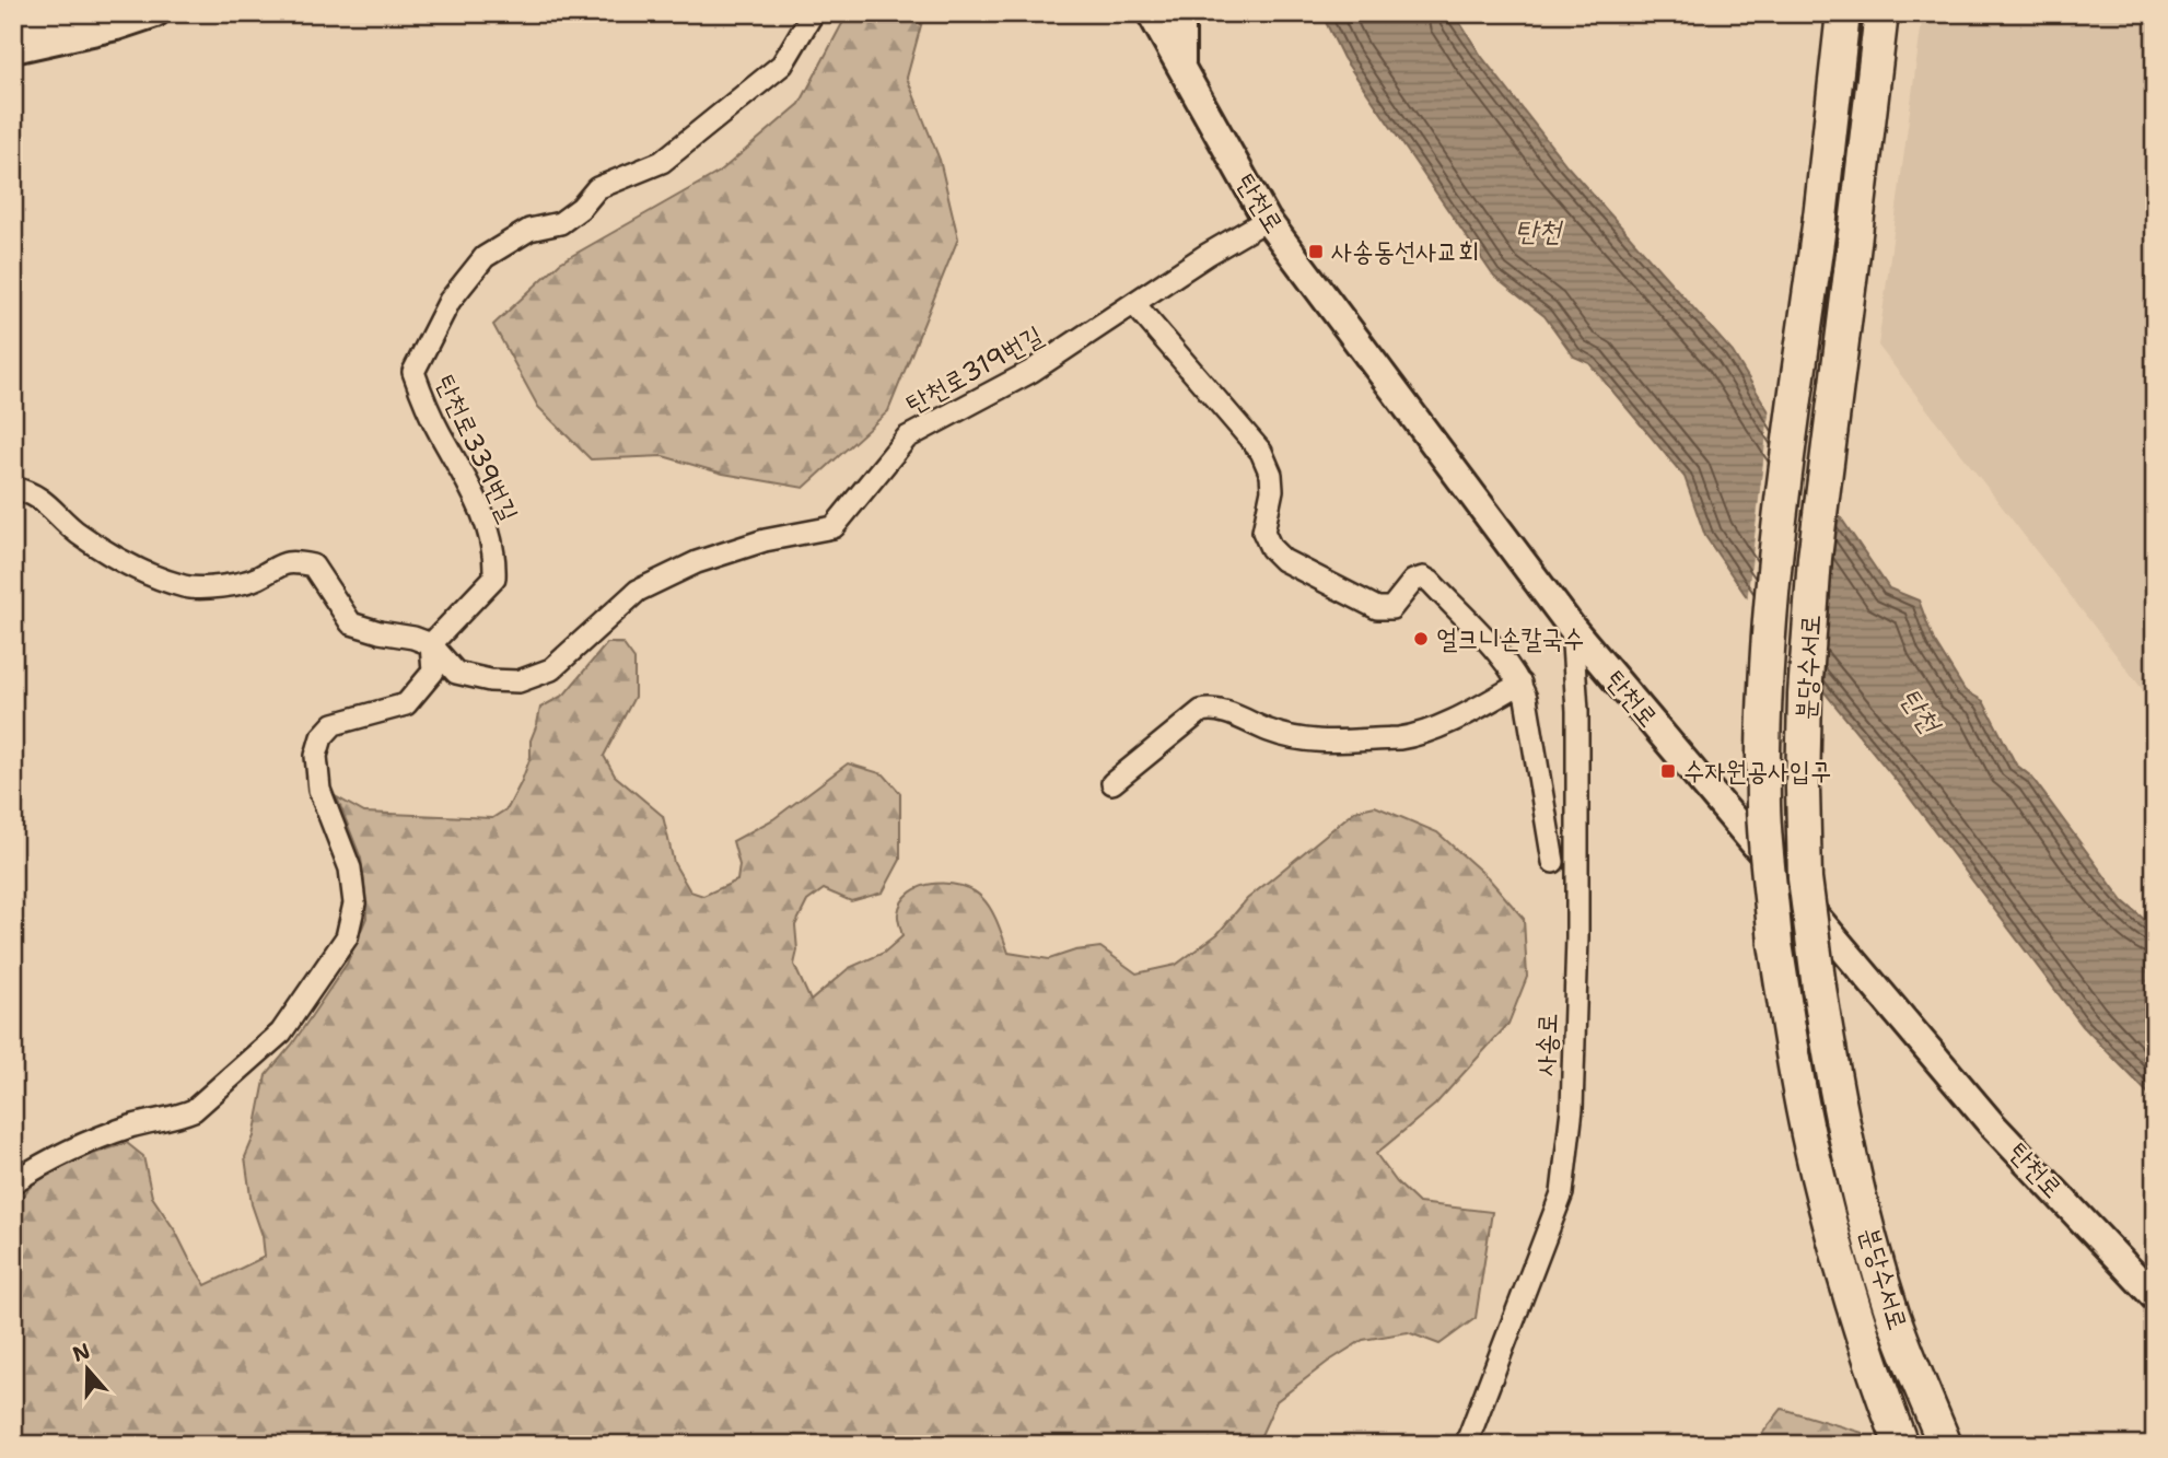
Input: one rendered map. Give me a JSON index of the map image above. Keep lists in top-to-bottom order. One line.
{"streets":{"highway":["분당수서로"],"main road":["탄천로"],"street":["탄천로319번길","탄천로339번길","사송로"]},"crossings":[["탄천로","탄천로319번길"],["탄천로","사송로"],["탄천로319번길","탄천로339번길"]],"water":["탄천"],"places":{"transit":["사송동선사교회","수자원공사입구"],"other":["얼크니손칼국수"]},"north":"top"}
